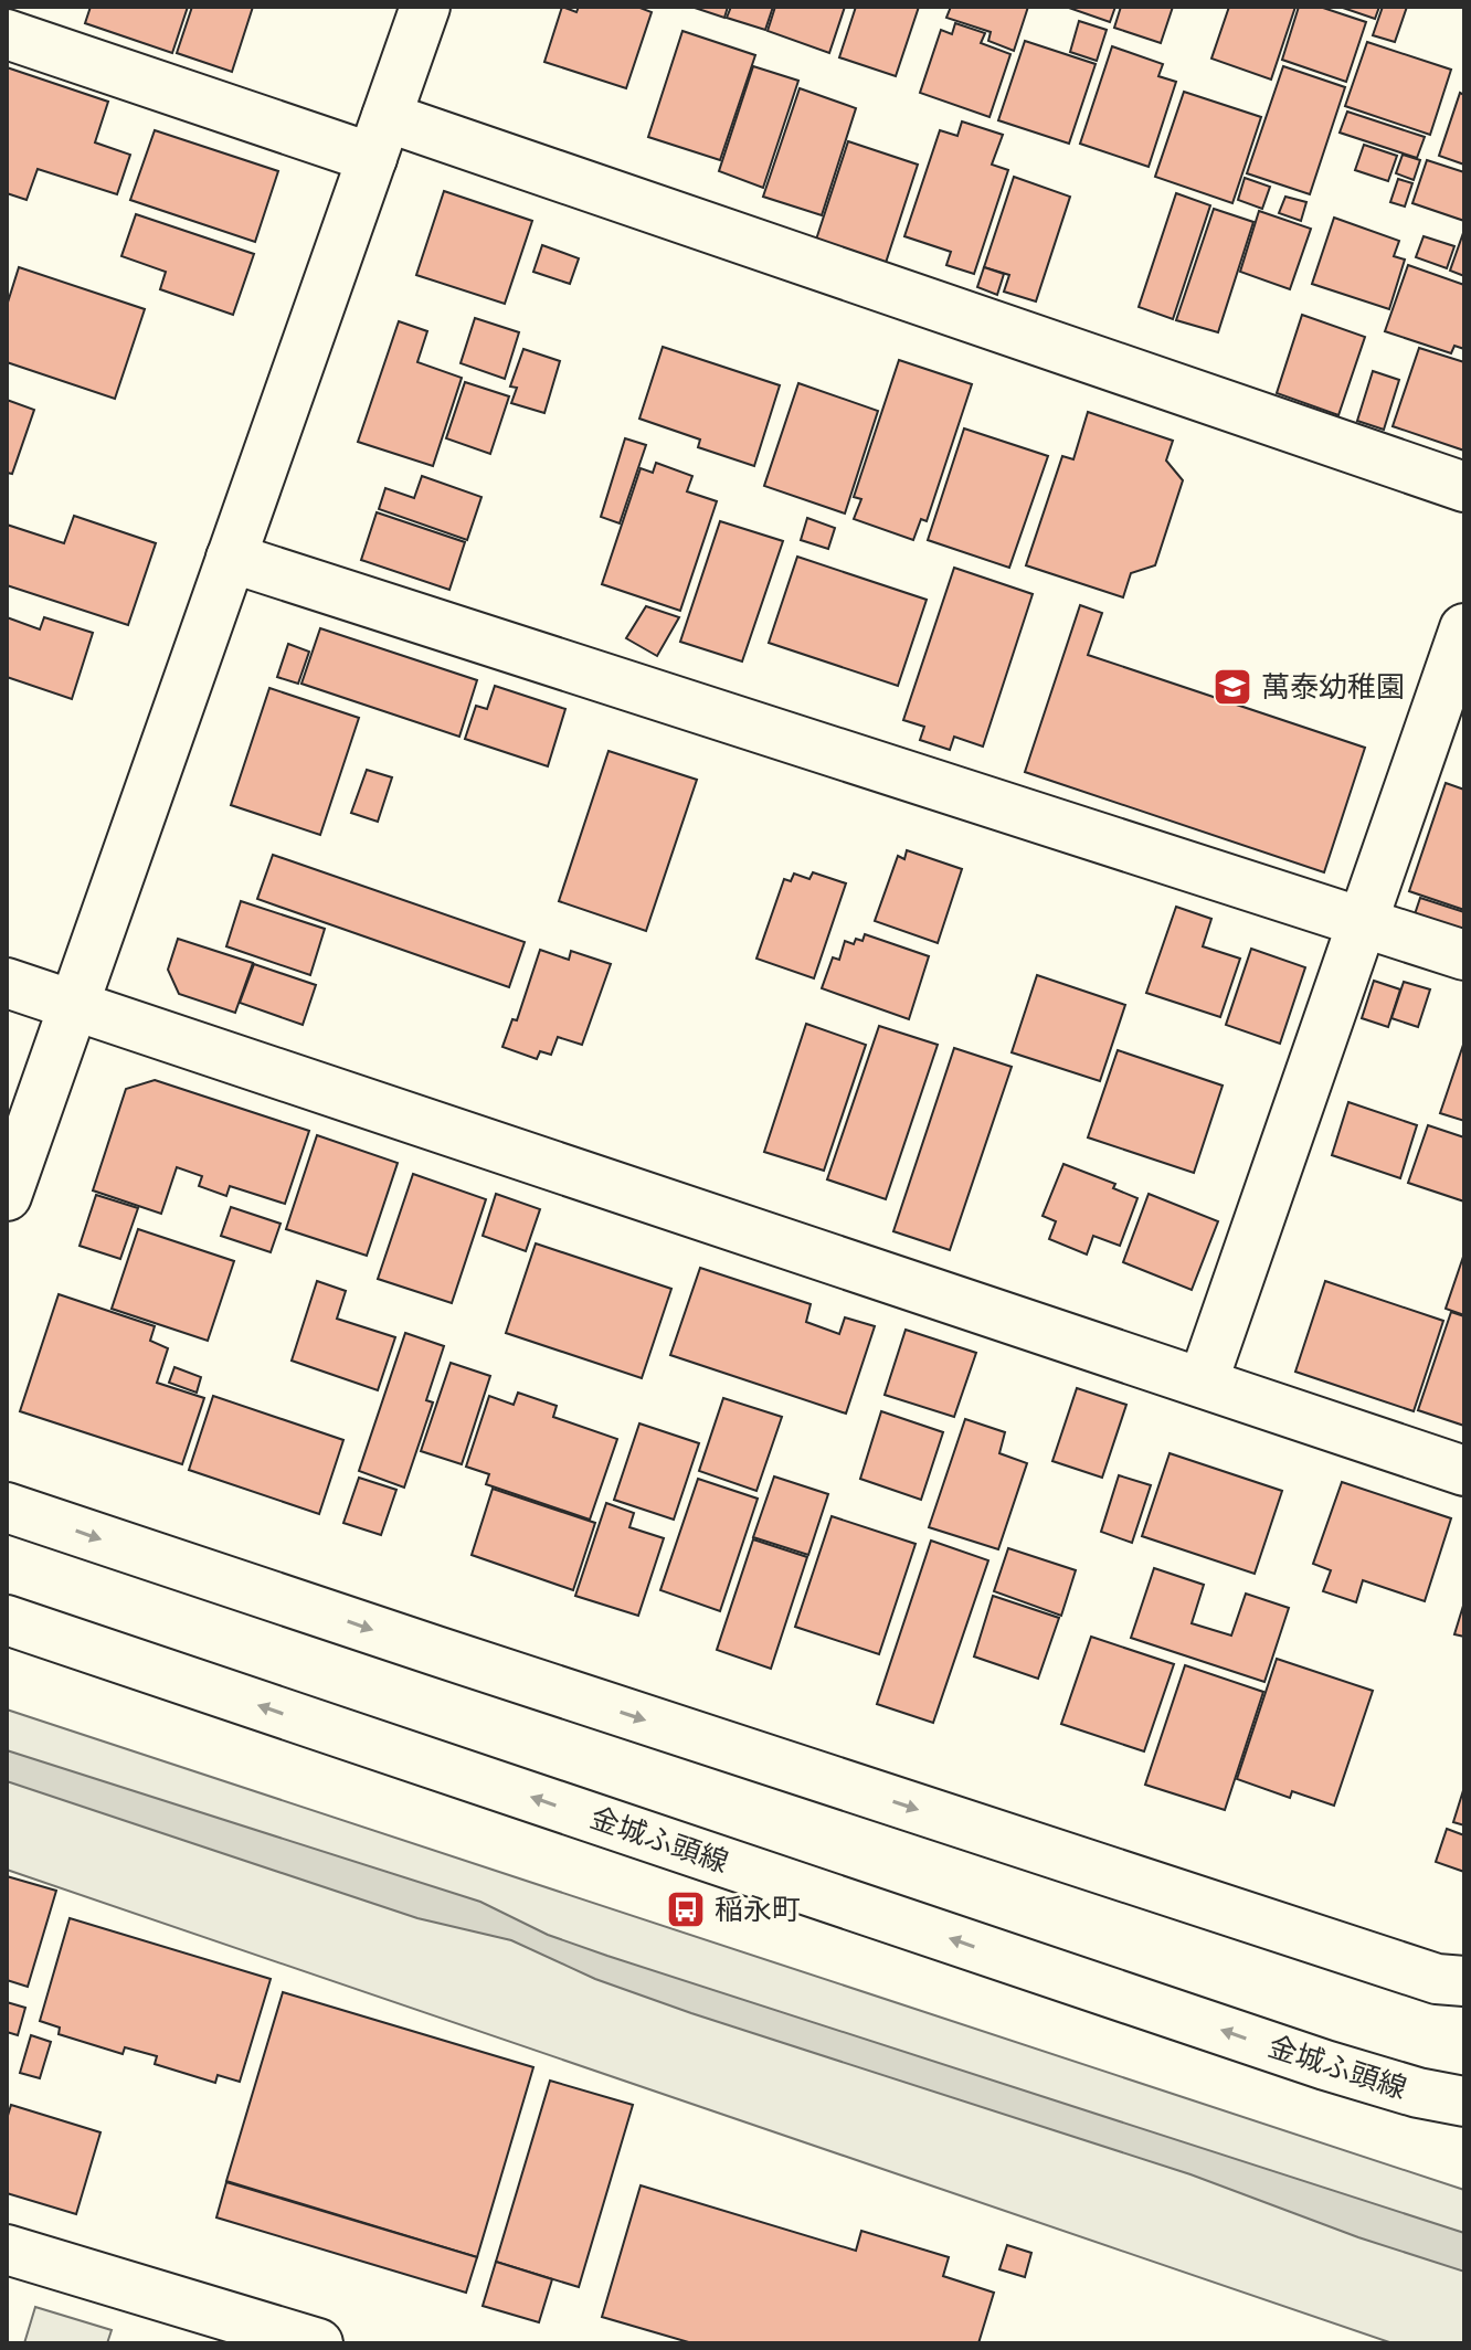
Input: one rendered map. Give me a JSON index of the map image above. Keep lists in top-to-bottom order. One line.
{"streets":{"street":["金城ふ頭線"]},"places":{"school or university":["萬泰幼稚園"],"bus stop":["稲永町"]}}
